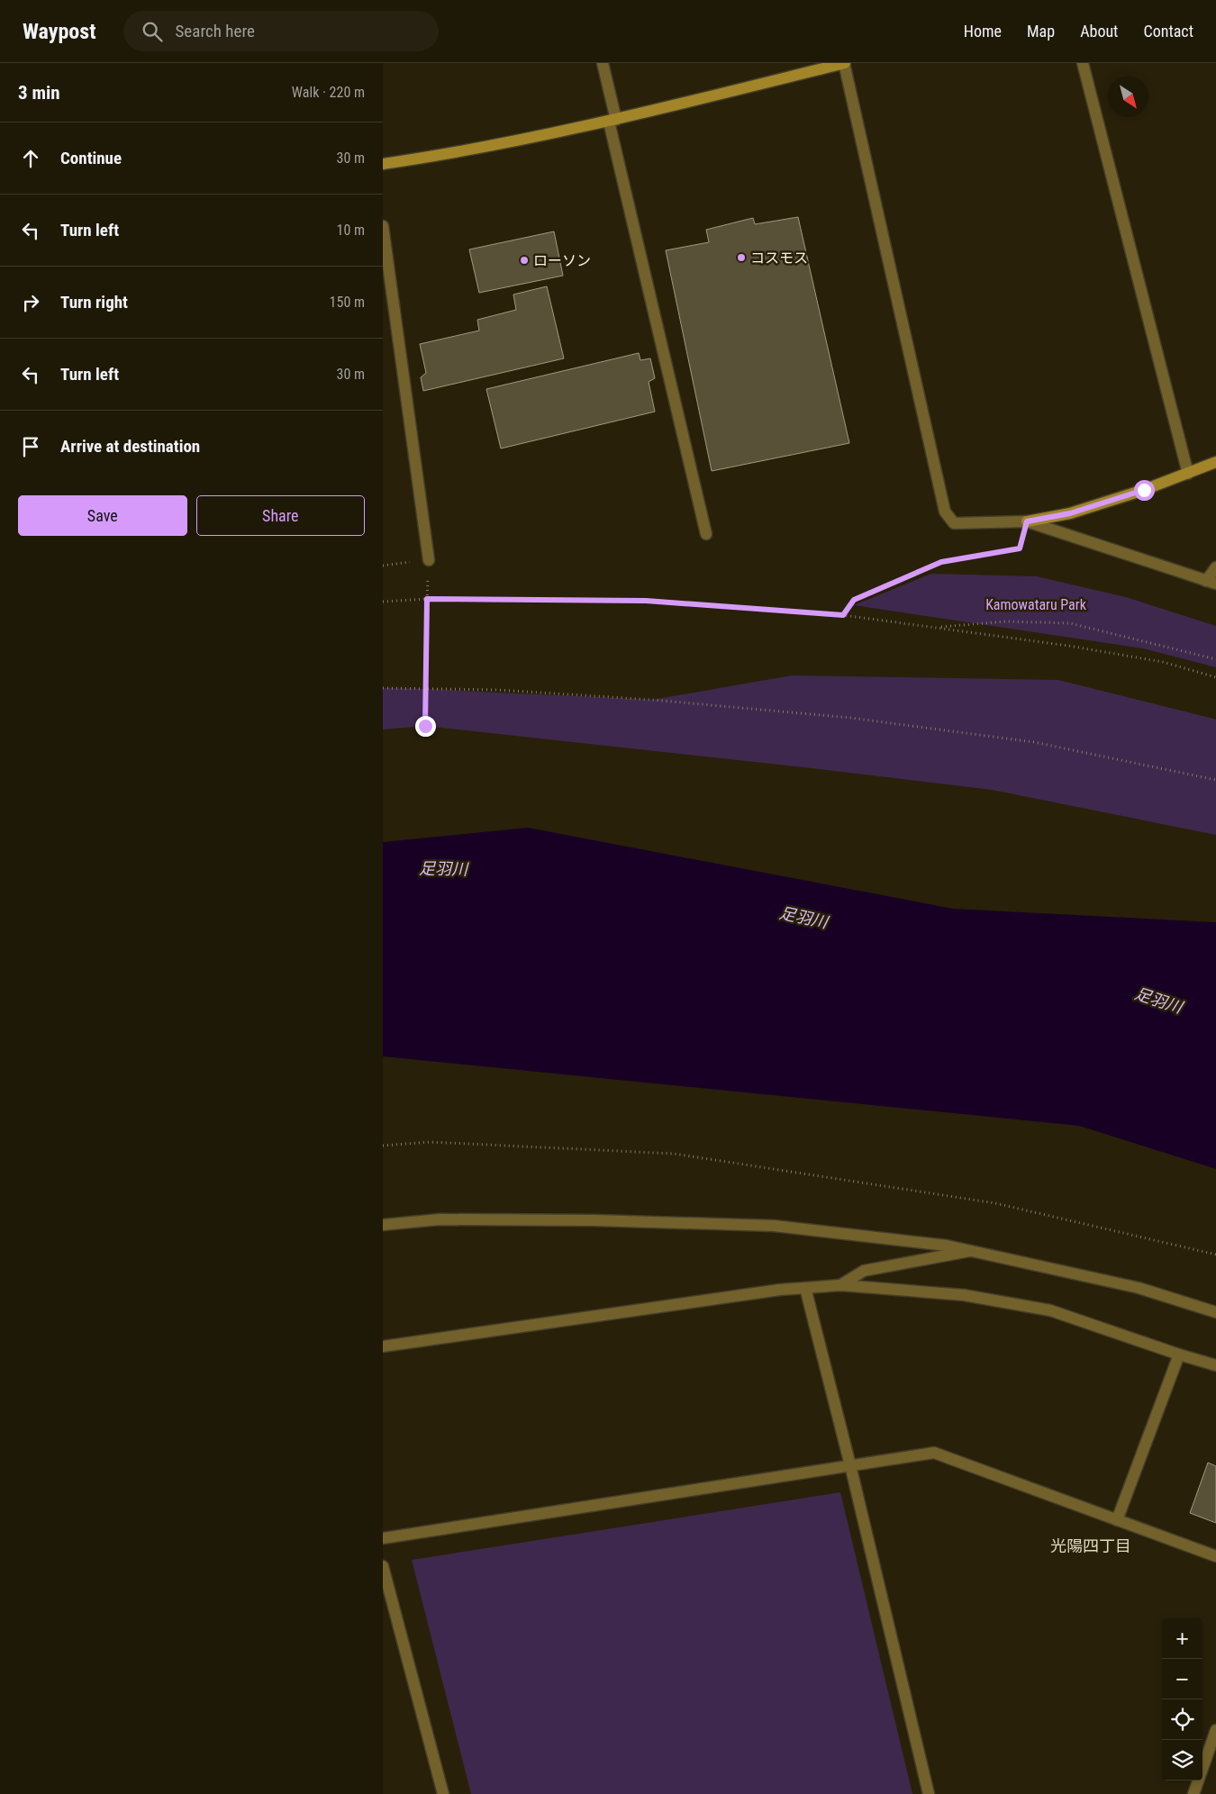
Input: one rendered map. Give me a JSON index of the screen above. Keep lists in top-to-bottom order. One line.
{"districts":["光陽四丁目"],"water":["足羽川"],"parks":["Kamowataru Park"],"places":["コスモス","ローソン"],"north":"bottom right","page":{"header":"Waypost","search":"Search here","nav":["Home","Map","About","Contact"],"heading":["3 min","Walk · 220 m"],"list":[["Continue","30 m"],["Turn left","10 m"],["Turn right","150 m"],["Turn left","30 m"],"Arrive at destination"],"buttons":["Save","Share"],"map_buttons":["+","−"]}}
